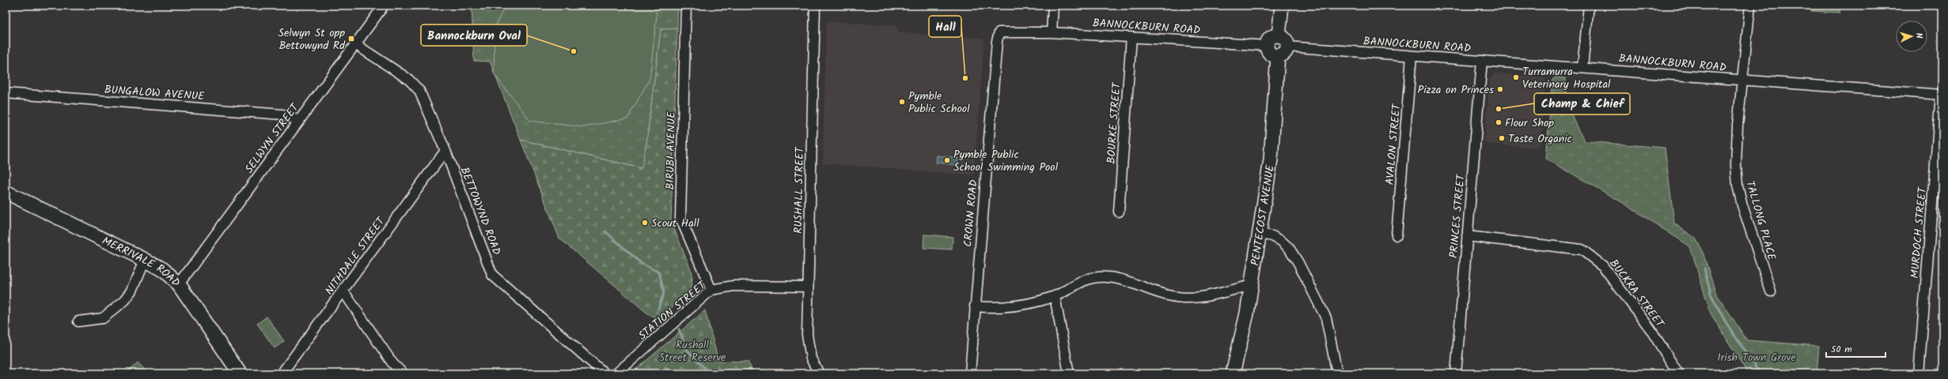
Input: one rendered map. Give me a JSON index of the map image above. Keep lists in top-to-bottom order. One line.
{"streets":{"street":["BANNOCKBURN ROAD","BUNGALOW AVENUE","BOURKE STREET","SELWYN STREET","AVALON STREET","BIRUBI AVENUE","RUSHALL STREET","BETTOWYND ROAD","CROWN ROAD","PENTECOST AVENUE","PRINCES STREET","TALLONG PLACE","MURDOCH STREET","NITHDALE STREET","MERRIVALE ROAD","BUCKRA STREET","STATION STREET"]},"crossings":[["BANNOCKBURN ROAD","BOURKE STREET"],["BANNOCKBURN ROAD","AVALON STREET"],["BANNOCKBURN ROAD","CROWN ROAD"],["BANNOCKBURN ROAD","PENTECOST AVENUE"],["BANNOCKBURN ROAD","PRINCES STREET"],["BANNOCKBURN ROAD","TALLONG PLACE"],["BANNOCKBURN ROAD","MURDOCH STREET"],["BUNGALOW AVENUE","SELWYN STREET"],["SELWYN STREET","BETTOWYND ROAD"],["SELWYN STREET","MERRIVALE ROAD"],["BIRUBI AVENUE","STATION STREET"],["RUSHALL STREET","STATION STREET"],["BETTOWYND ROAD","NITHDALE STREET"],["PRINCES STREET","BUCKRA STREET"]],"parks":["Rushall Street Reserve","Irish Town Grove"],"places":{"transit":["Selwyn St opp Bettowynd Rd"],"other":["Bannockburn Oval","Turramurra Veterinary Hospital","Hall","Pizza on Princes","Pymble Public School","Champ & Chief","Flour Shop","Taste Organic","Pymble Public School Swimming Pool","Scout Hall"]},"scale_bar":"50 m","north":"right"}
